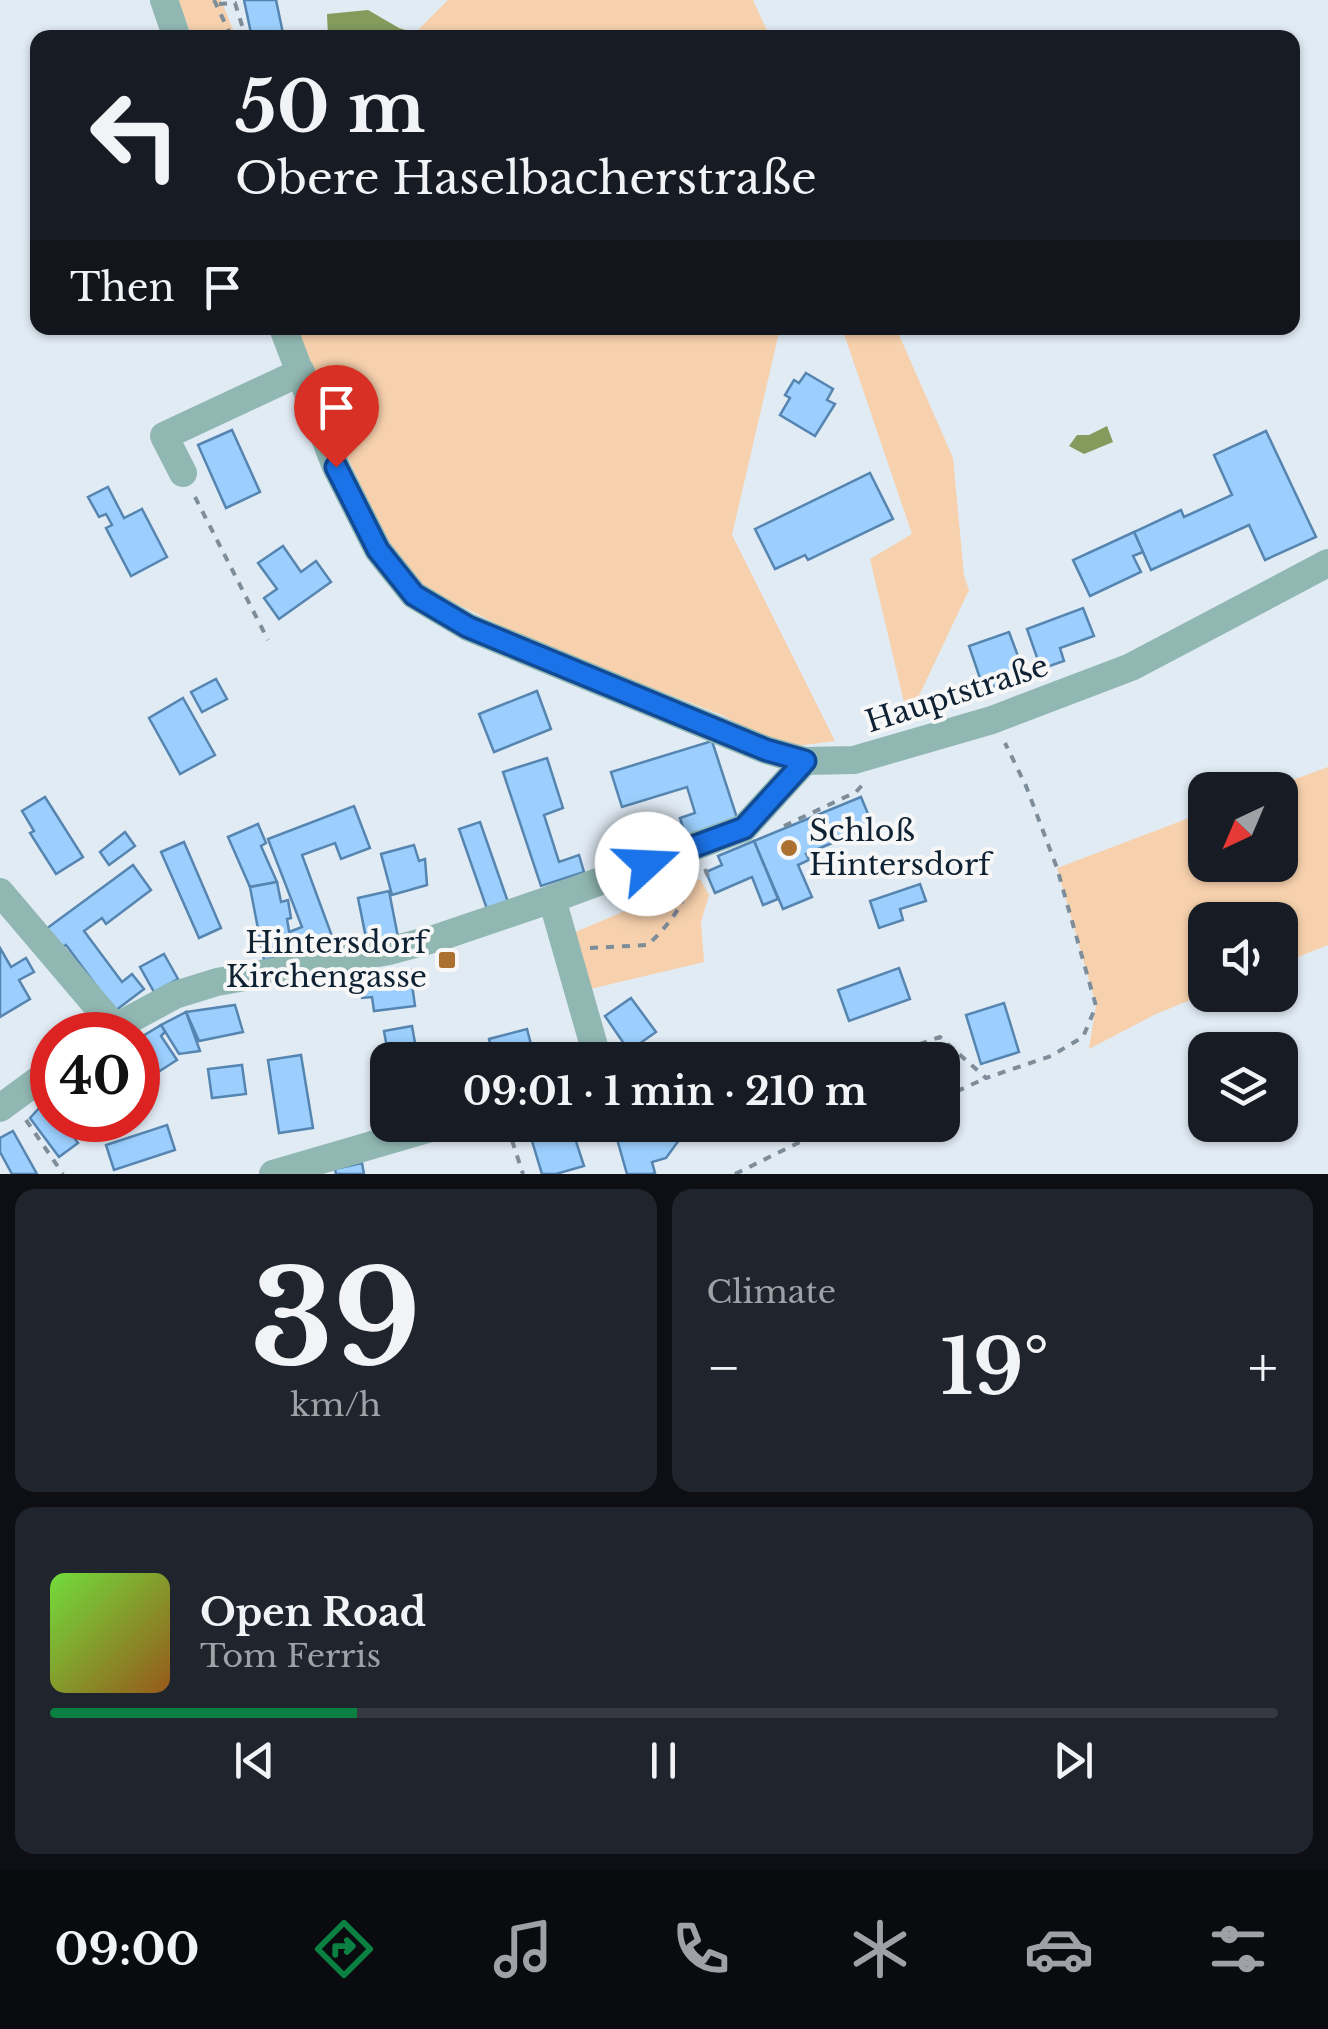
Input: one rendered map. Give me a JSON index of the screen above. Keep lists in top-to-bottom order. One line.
{"streets":{"street":["Hauptstraße"]},"places":{"other":["Schloß Hintersdorf"],"transit":["Hintersdorf Kirchengasse"]},"north":"bottom left","page":{"turn":["50 m","Obere Haselbacherstraße"],"then":"Then","limit":"40","trip":"09:01 · 1 min · 210 m","tile":[["39","km/h"],"Climate"],"heat":["−","19°","+"],"song":["Open Road","Tom Ferris"],"tabs":"09:00"}}
